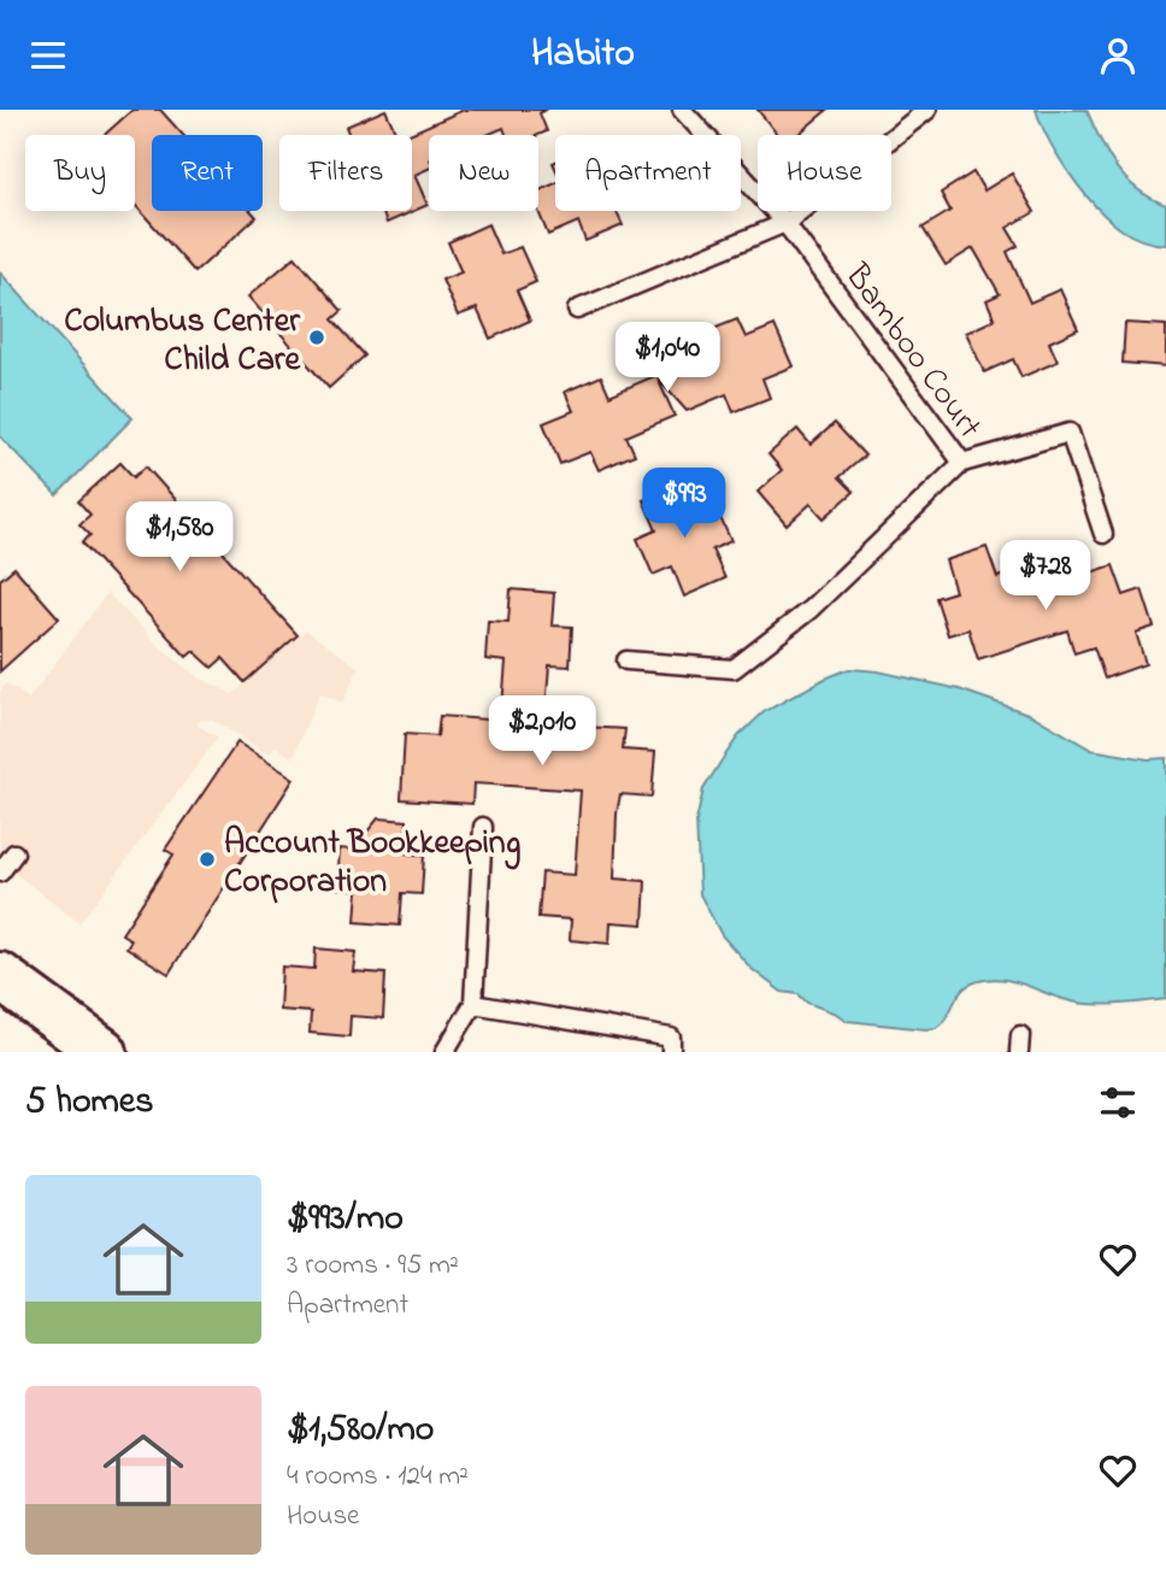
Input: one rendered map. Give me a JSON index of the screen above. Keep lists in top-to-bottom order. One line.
{"streets":{"lane":["Bamboo Court"]},"places":["Columbus Center Child Care","Account Bookkeeping Corporation"],"page":{"header":"Habito","chip":["Buy","Rent","Filters","New","Apartment","House"],"price":["$1,040","$993","$1,580","$728","$2,010"],"heading":"5 homes","list":[{"name":"$993/mo","note":"3 rooms · 95 m² · Apartment"},{"name":"$1,580/mo","note":"4 rooms · 124 m² · House"}]}}
